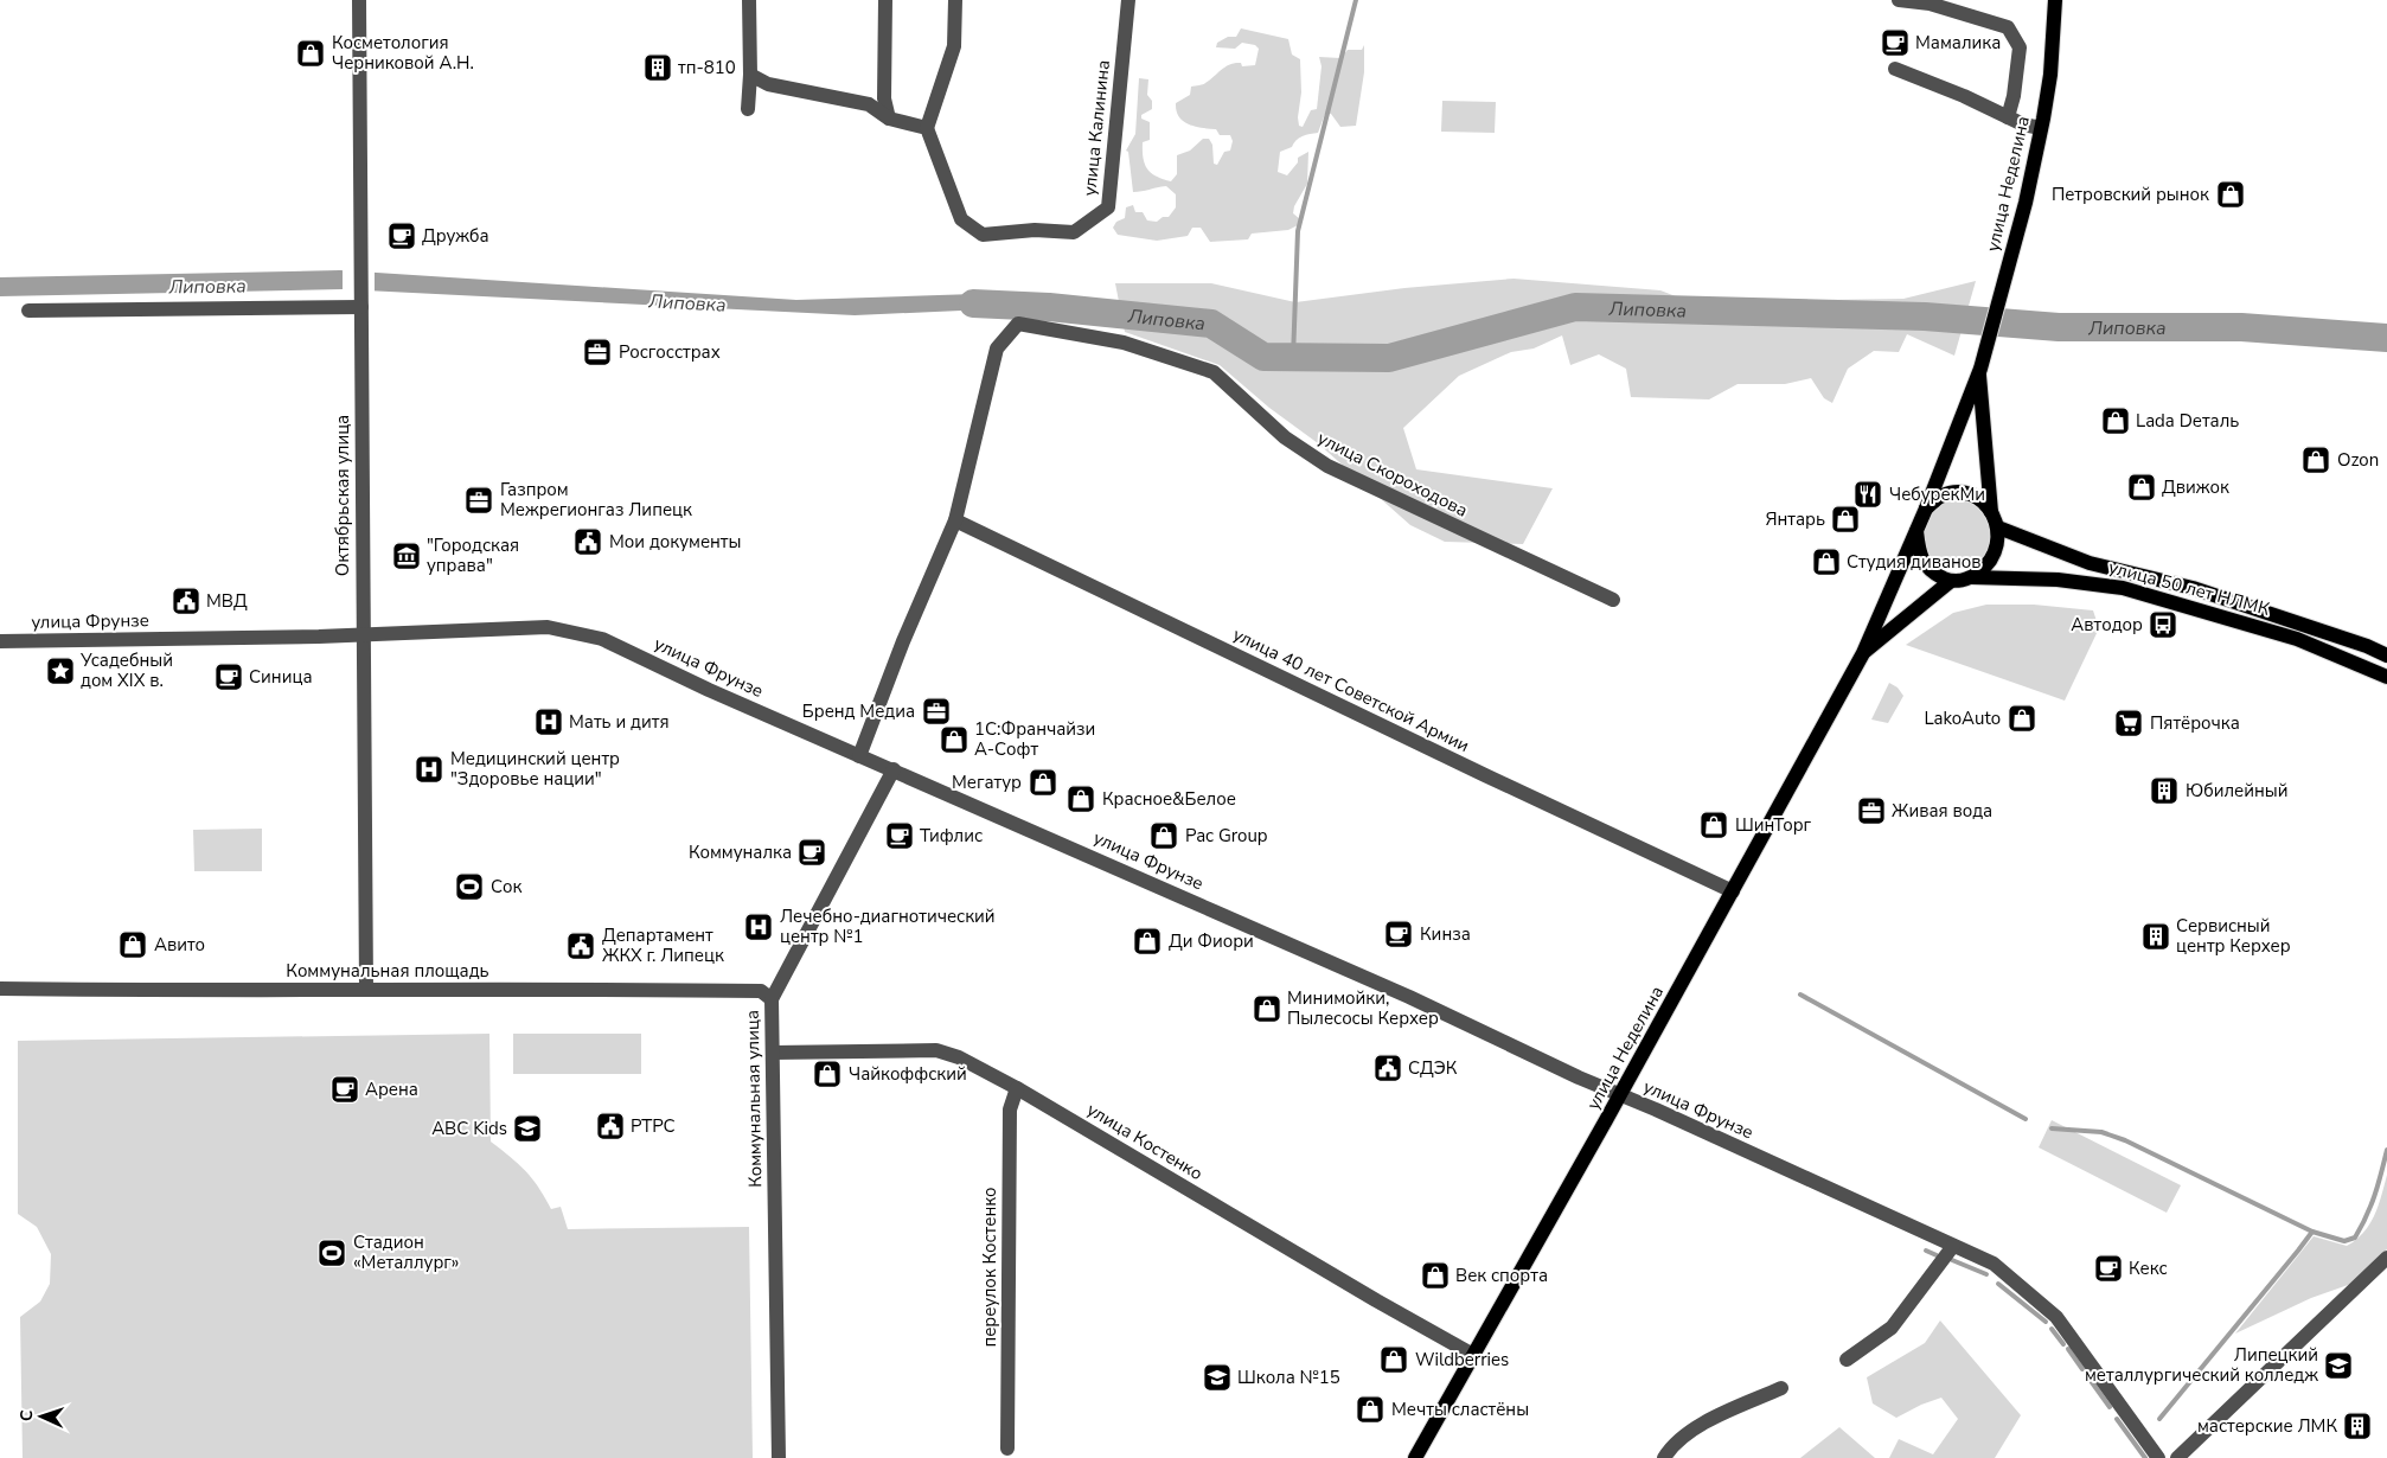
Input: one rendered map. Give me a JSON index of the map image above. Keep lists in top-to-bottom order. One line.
{"streets":{"main road":["улица Неделина","улица 50 лет НЛМК"],"street":["улица Калинина","улица Скороходова","Октябрьская улица","улица Фрунзе","улица 40 лет Советской Армии","Коммунальная площадь","Коммунальная улица","улица Костенко","переулок Костенко"]},"crossings":[["улица Неделина","улица 50 лет НЛМК"],["улица Неделина","улица Фрунзе"],["улица Неделина","улица 40 лет Советской Армии"],["улица Неделина","улица Костенко"],["улица Скороходова","улица 40 лет Советской Армии"],["Октябрьская улица","улица Фрунзе"],["Октябрьская улица","Коммунальная площадь"],["улица Фрунзе","Коммунальная улица"],["Коммунальная площадь","Коммунальная улица"],["Коммунальная улица","улица Костенко"],["улица Костенко","переулок Костенко"]],"water":["Липовка"],"places":{"cafe":["Мамалика","Дружба","Синица","Тифлис","Коммуналка","Кинза","Арена","Кекс"],"shop":["Косметология Черниковой А.Н.","Петровский рынок","Lada Dеталь","Ozon","Движок","Янтарь","Студия диванов","LakoAuto","1С:Франчайзи А-Софт","Мегатур","Красное&Белое","ШинТорг","Pac Group","Ди Фиори","Авито","Минимойки, Пылесосы Керхер","Чайкоффский","Век спорта","Wildberries","Мечты сластёны"],"building":["тп-810","Юбилейный","Сервисный центр Керхер","мастерские ЛМК"],"office":["Росгосстрах","Газпром Межрегионгаз Липецк","Бренд Медиа","Живая вода"],"restaurant":["ЧебурекМи"],"public building":["Мои документы","МВД","Департамент ЖКХ г. Липецк","СДЭК","РТРС"],"museum":["\"Городская управа\""],"bus stop":["Автодор"],"place":["Усадебный дом XIX в."],"hospital":["Мать и дитя","Медицинский центр \"Здоровье нации\"","Лечебно-диагнотический центр №1"],"supermarket":["Пятёрочка"],"sports":["Сок","Стадион «Металлург»"],"school or university":["ABC Kids","Липецкий металлургический колледж","Школа №15"]},"north":"left"}
